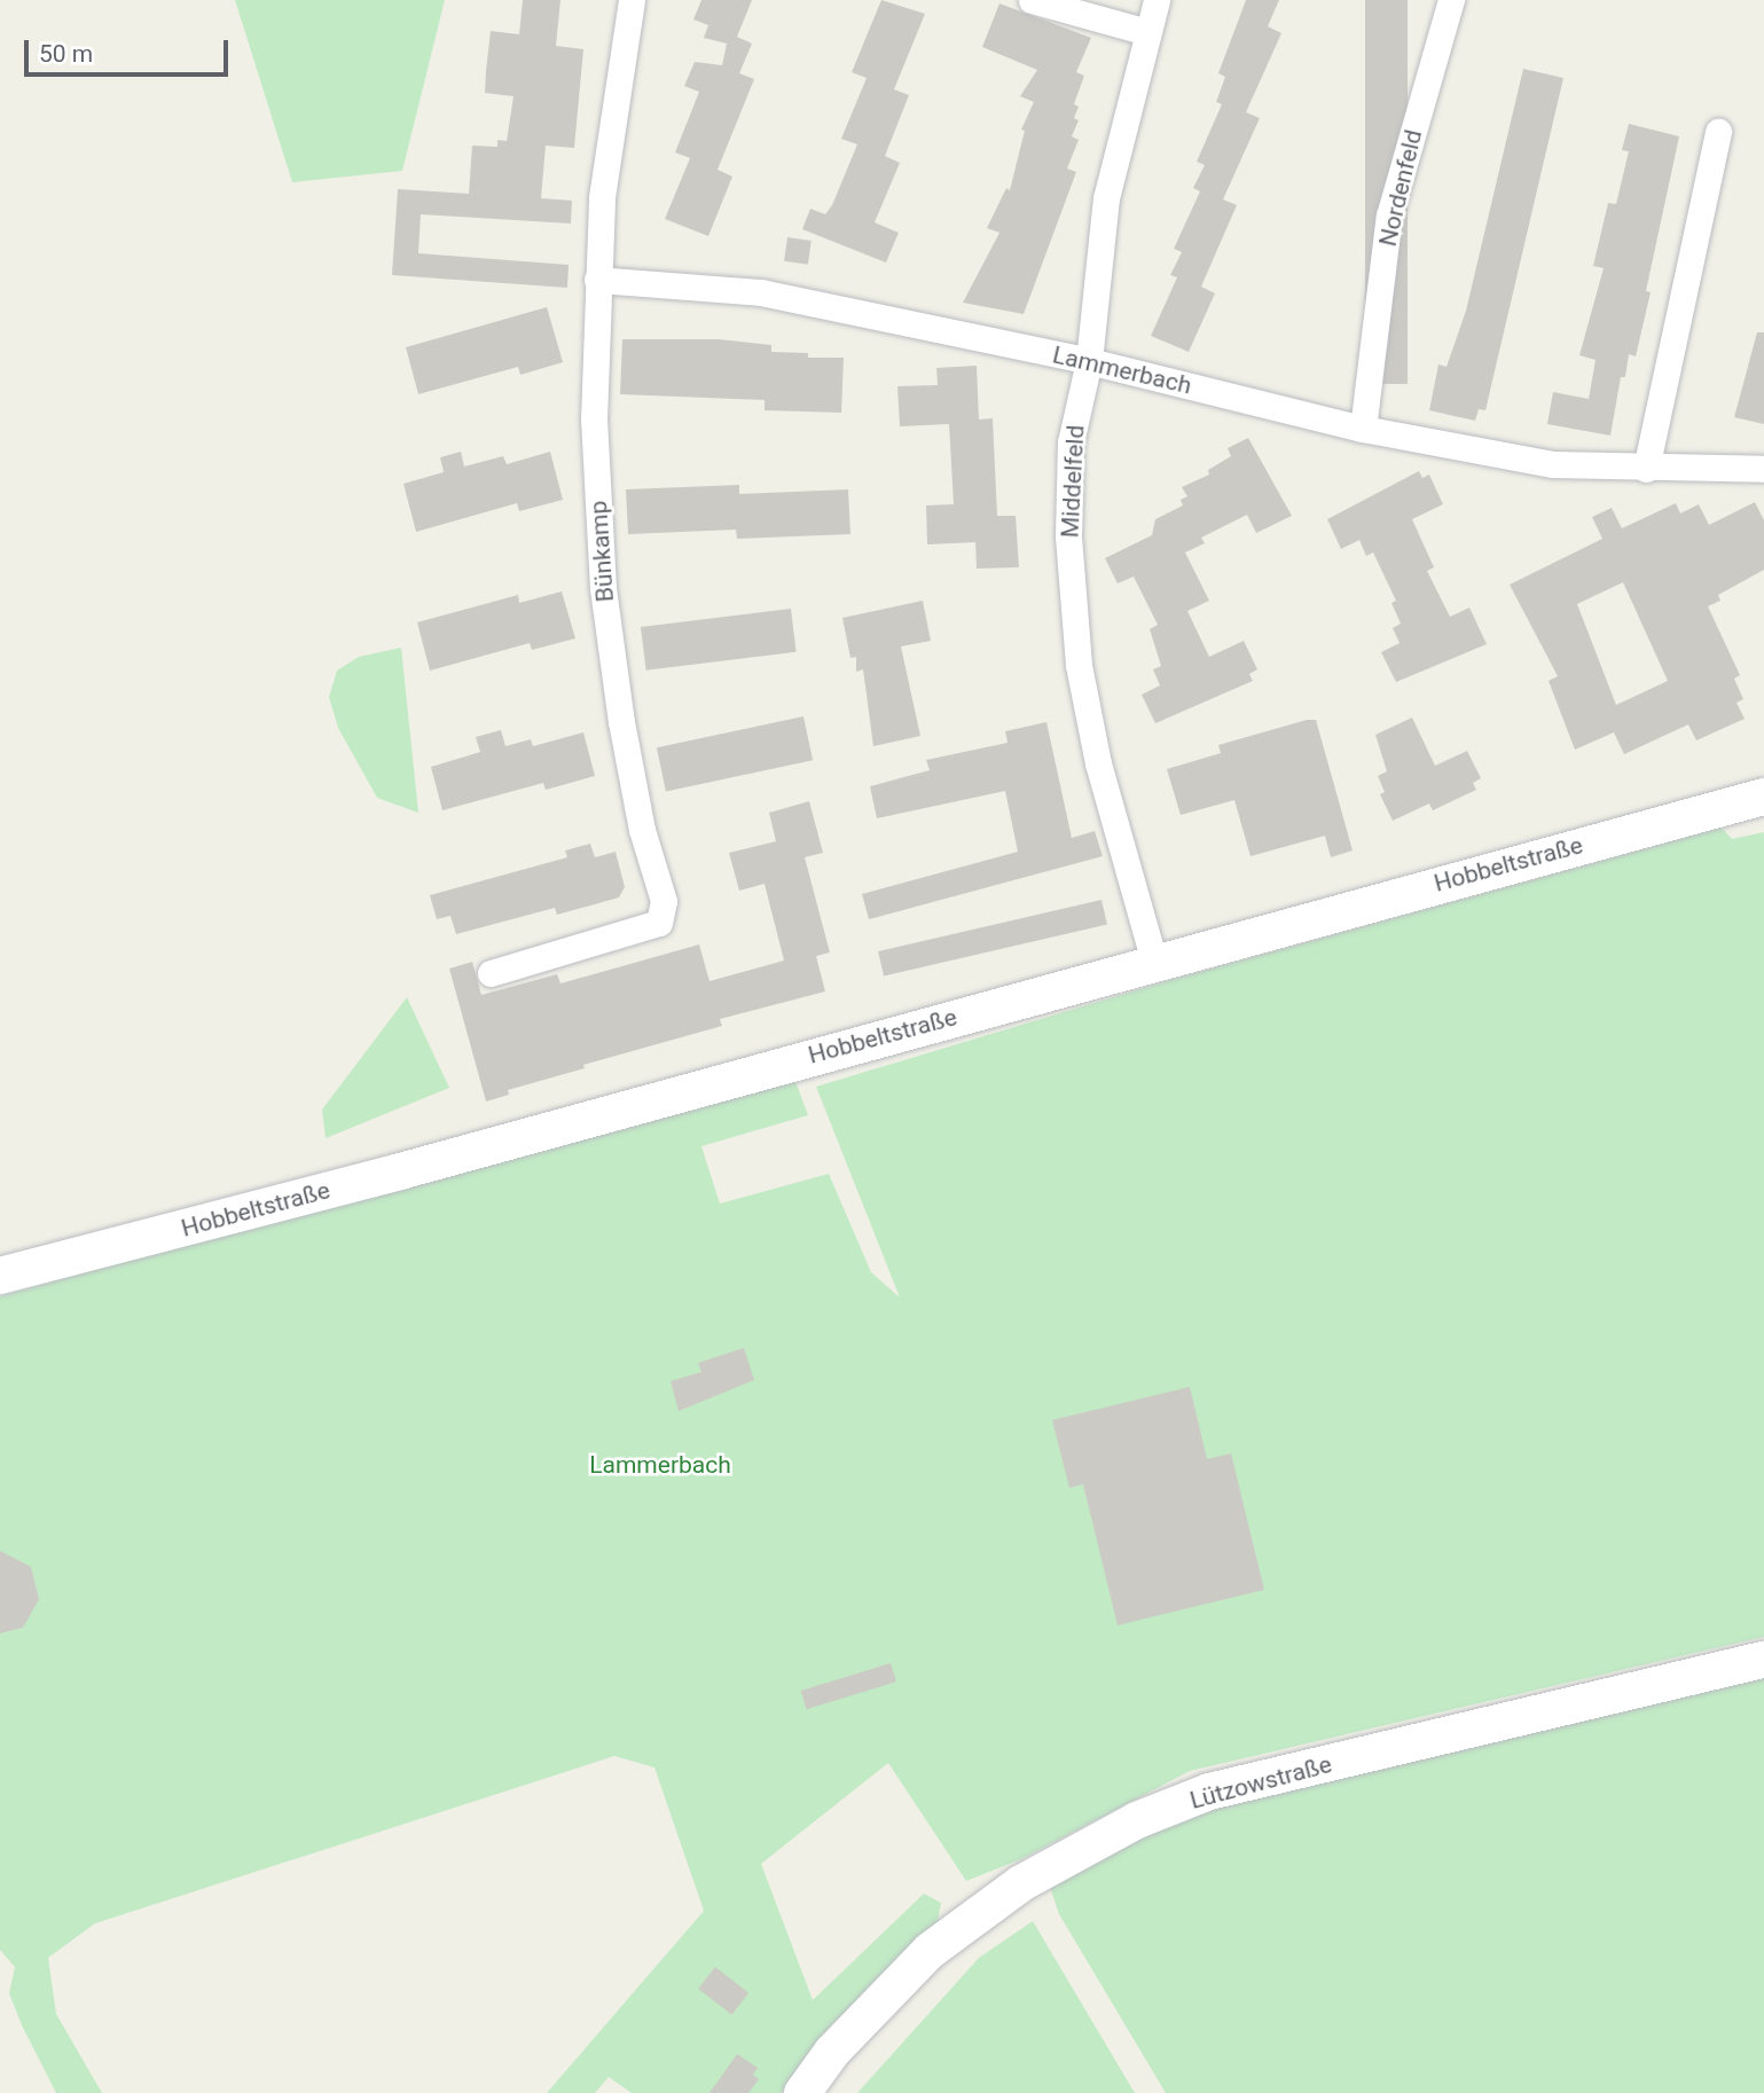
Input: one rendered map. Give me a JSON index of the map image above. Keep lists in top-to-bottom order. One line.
{"streets":{"street":["Nordenfeld","Lammerbach","Middelfeld","Bünkamp","Hobbeltstraße","Lützowstraße"]},"crossings":[["Nordenfeld","Lammerbach"],["Lammerbach","Middelfeld"],["Lammerbach","Bünkamp"],["Middelfeld","Hobbeltstraße"]],"parks":["Lammerbach"],"scale_bar":"50 m"}
